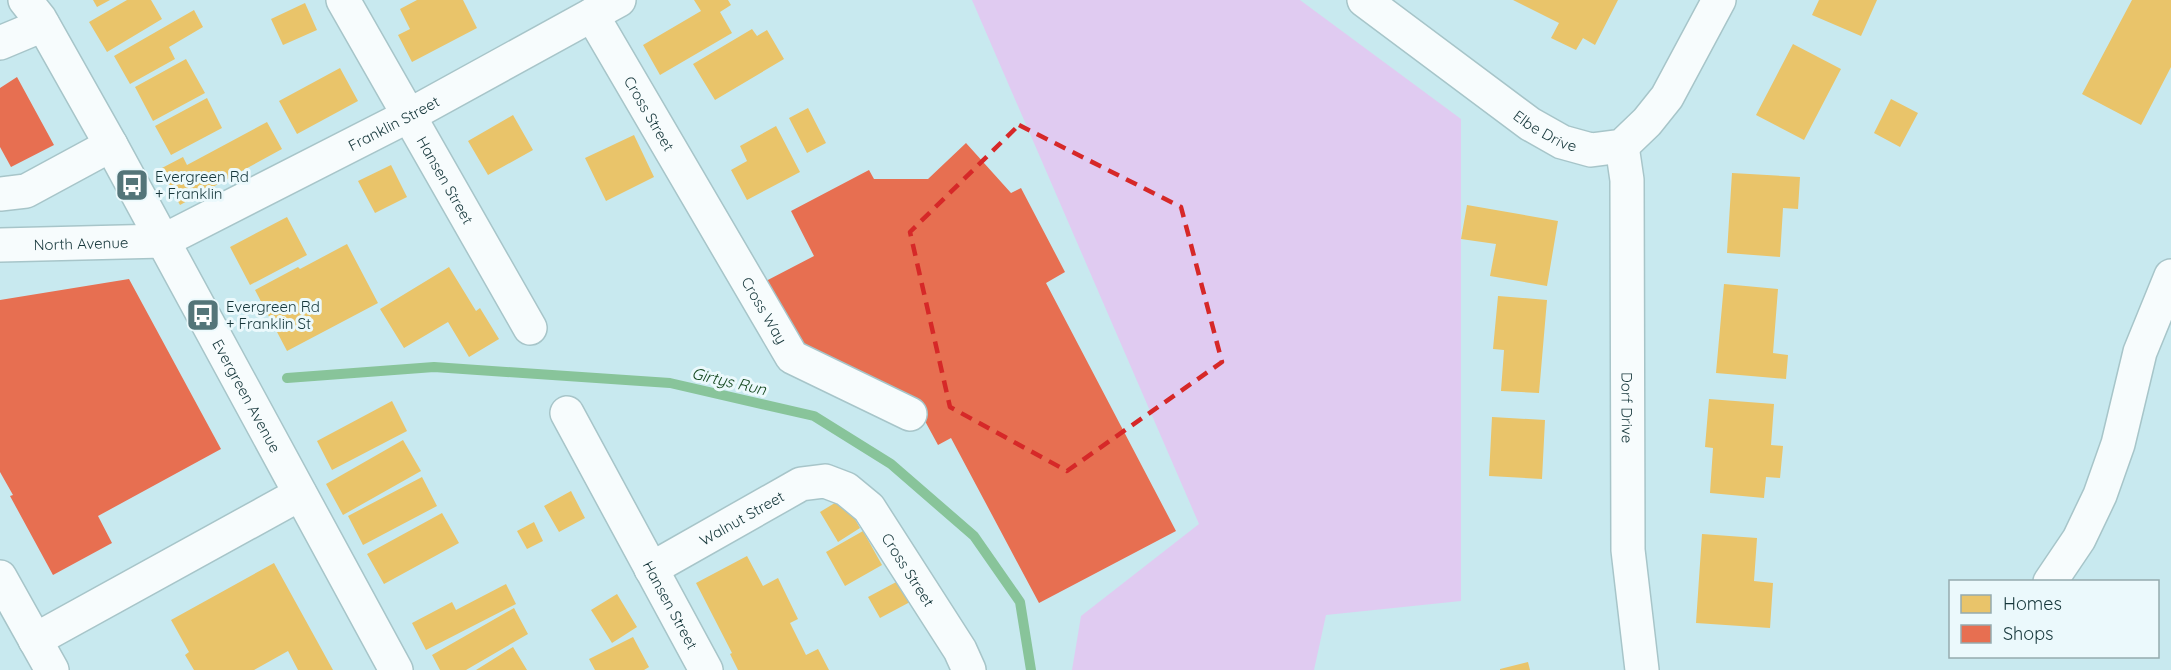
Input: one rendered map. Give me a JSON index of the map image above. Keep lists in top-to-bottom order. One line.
{"streets":{"street":["Cross Street","Franklin Street","Elbe Drive","Hansen Street","North Avenue","Cross Way","Evergreen Avenue","Dorf Drive","Walnut Street"]},"crossings":[["Cross Street","Franklin Street"],["Cross Street","Cross Way"],["Cross Street","Walnut Street"],["Franklin Street","Hansen Street"],["Franklin Street","North Avenue"],["Franklin Street","Evergreen Avenue"],["Elbe Drive","Dorf Drive"],["Hansen Street","Walnut Street"],["North Avenue","Evergreen Avenue"]],"water":["Girtys Run"],"places":{"bus stop":["Evergreen Rd + Franklin","Evergreen Rd + Franklin St"]},"legend":["Homes","Shops"]}
